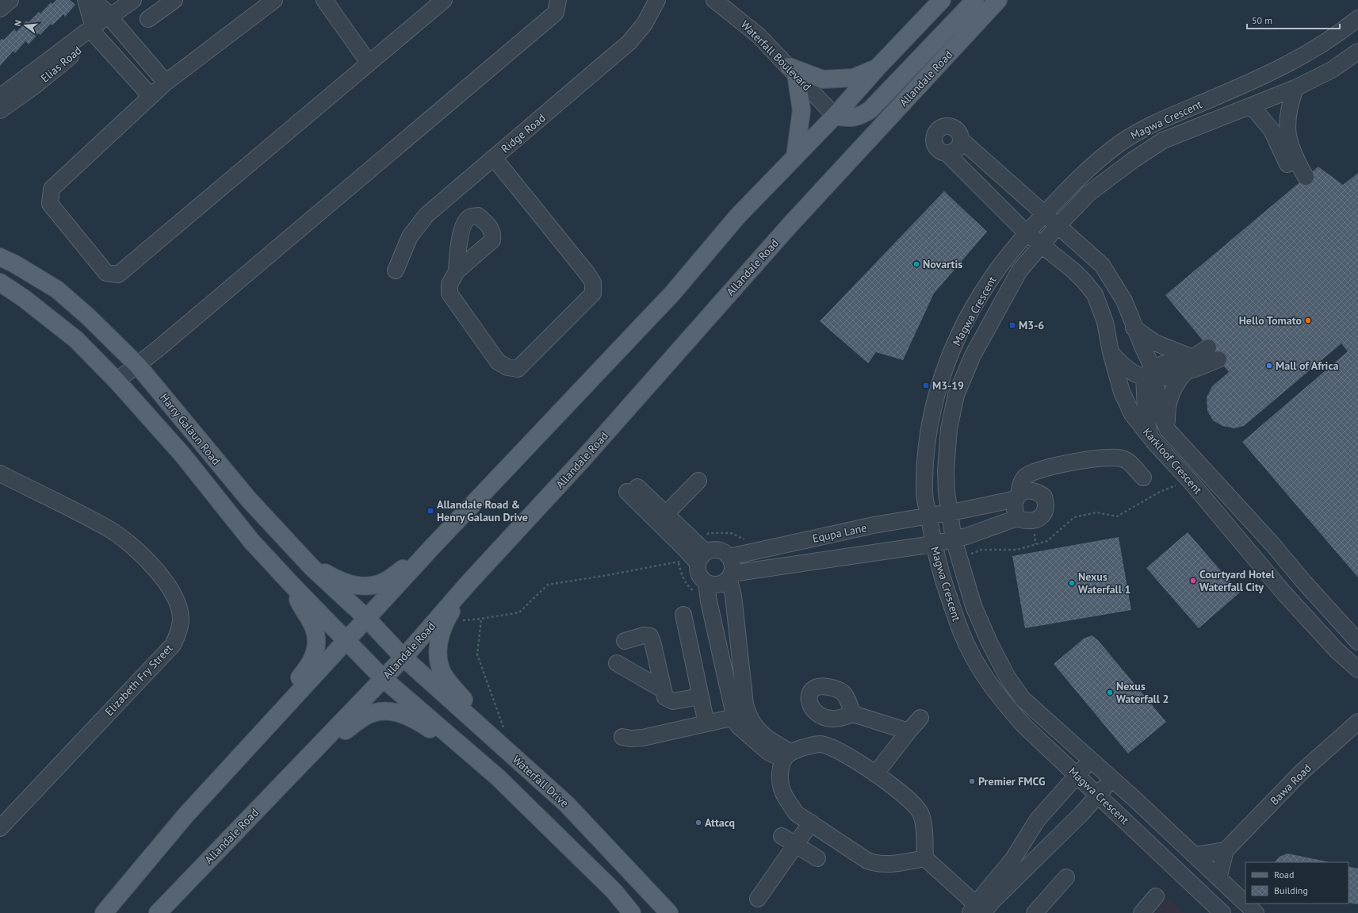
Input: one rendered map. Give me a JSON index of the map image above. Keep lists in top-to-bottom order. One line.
{"streets":{"main road":["Allandale Road","Harry Galaun Road","Waterfall Drive"],"street":["Waterfall Boulevard","Elias Road","Magwa Crescent","Ridge Road","Karkloof Crescent","Equpa Lane","Elizabeth Fry Street","Bawa Road"]},"crossings":[["Allandale Road","Harry Galaun Road"],["Allandale Road","Waterfall Drive"],["Magwa Crescent","Karkloof Crescent"],["Magwa Crescent","Equpa Lane"],["Harry Galaun Road","Waterfall Drive"]],"places":{"other":["Novartis","Hello Tomato","Mall of Africa","Courtyard Hotel Waterfall City","Nexus Waterfall 1","Nexus Waterfall 2","Premier FMCG","Attacq"],"transit":["M3-6","M3-19","Allandale Road & Henry Galaun Drive"]},"legend":["Road","Building"],"scale_bar":"50 m","north":"left"}
